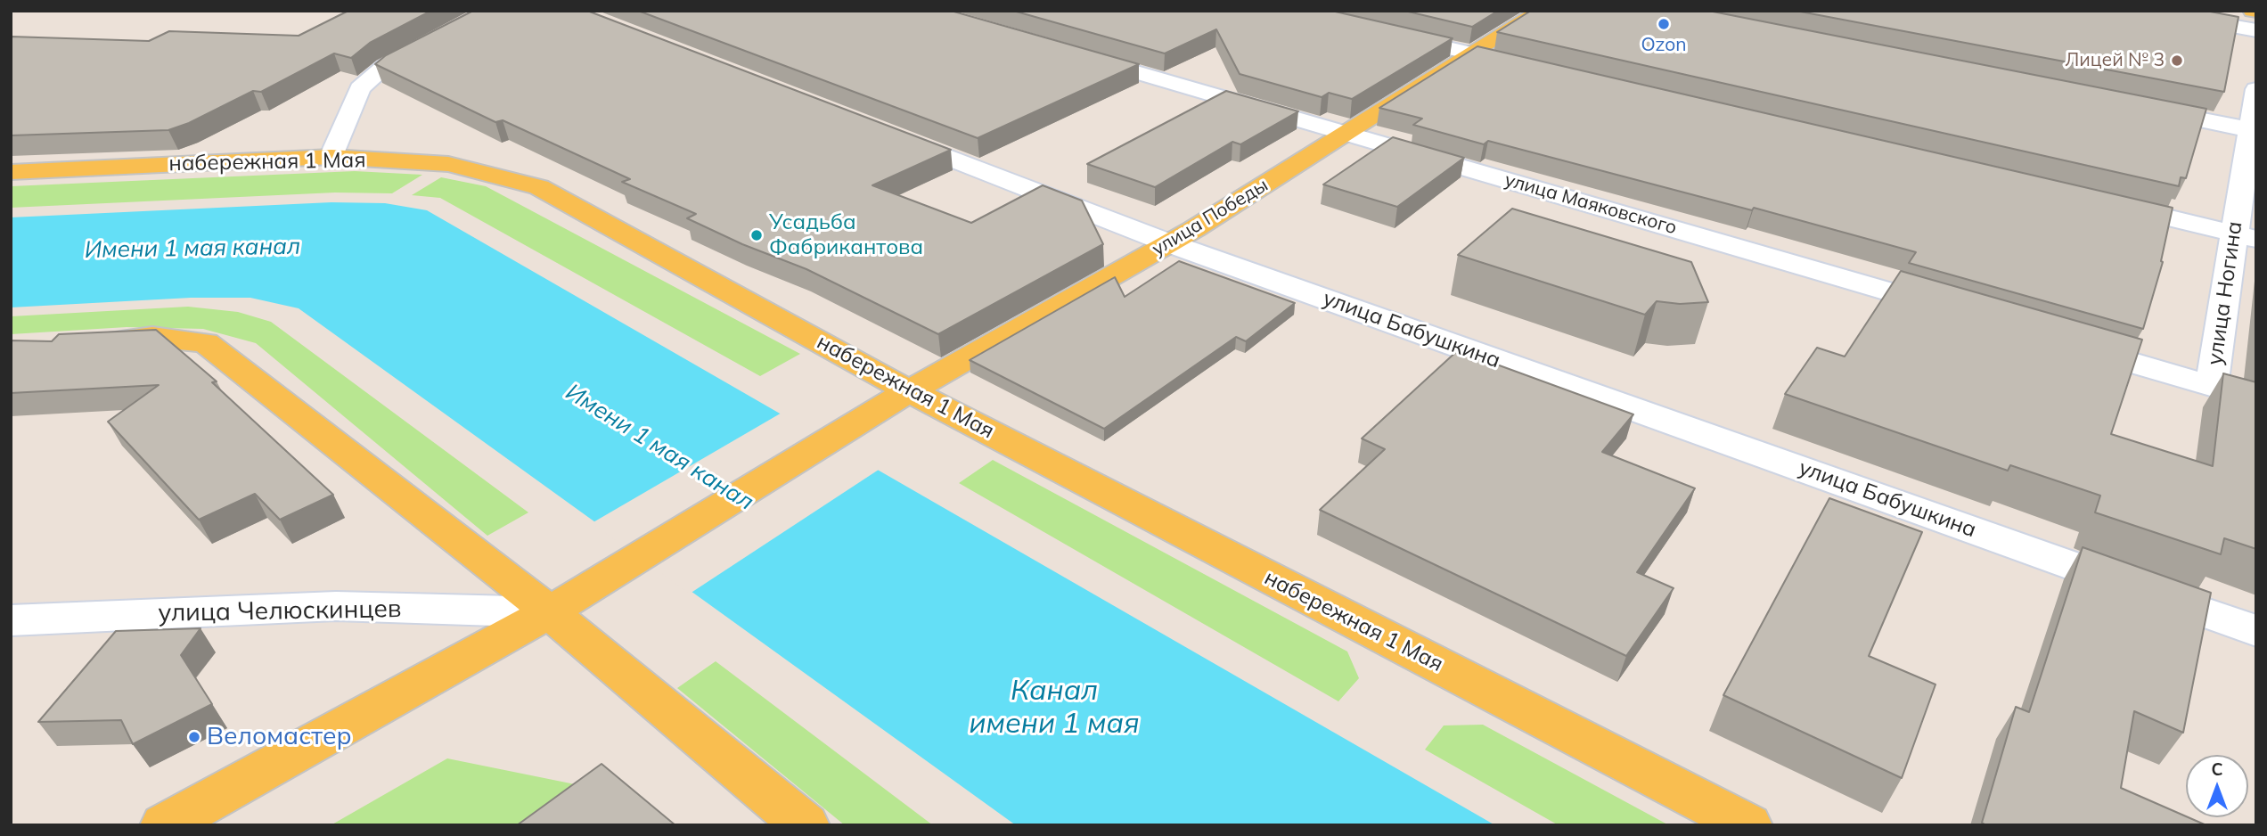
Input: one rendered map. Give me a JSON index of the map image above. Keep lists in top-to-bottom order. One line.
{"streets":{"main road":["набережная 1 Мая","улица Победы"],"street":["улица Маяковского","улица Ногина","улица Бабушкина","улица Челюскинцев"]},"crossings":[["набережная 1 Мая","улица Победы"],["улица Маяковского","улица Победы"],["улица Победы","улица Бабушкина"],["улица Победы","улица Челюскинцев"]],"water":["Имени 1 мая канал","Канал имени 1 мая"],"places":["Ozon","Лицей № 3","Усадьба Фабрикантова","Веломастер"],"north":"top"}
